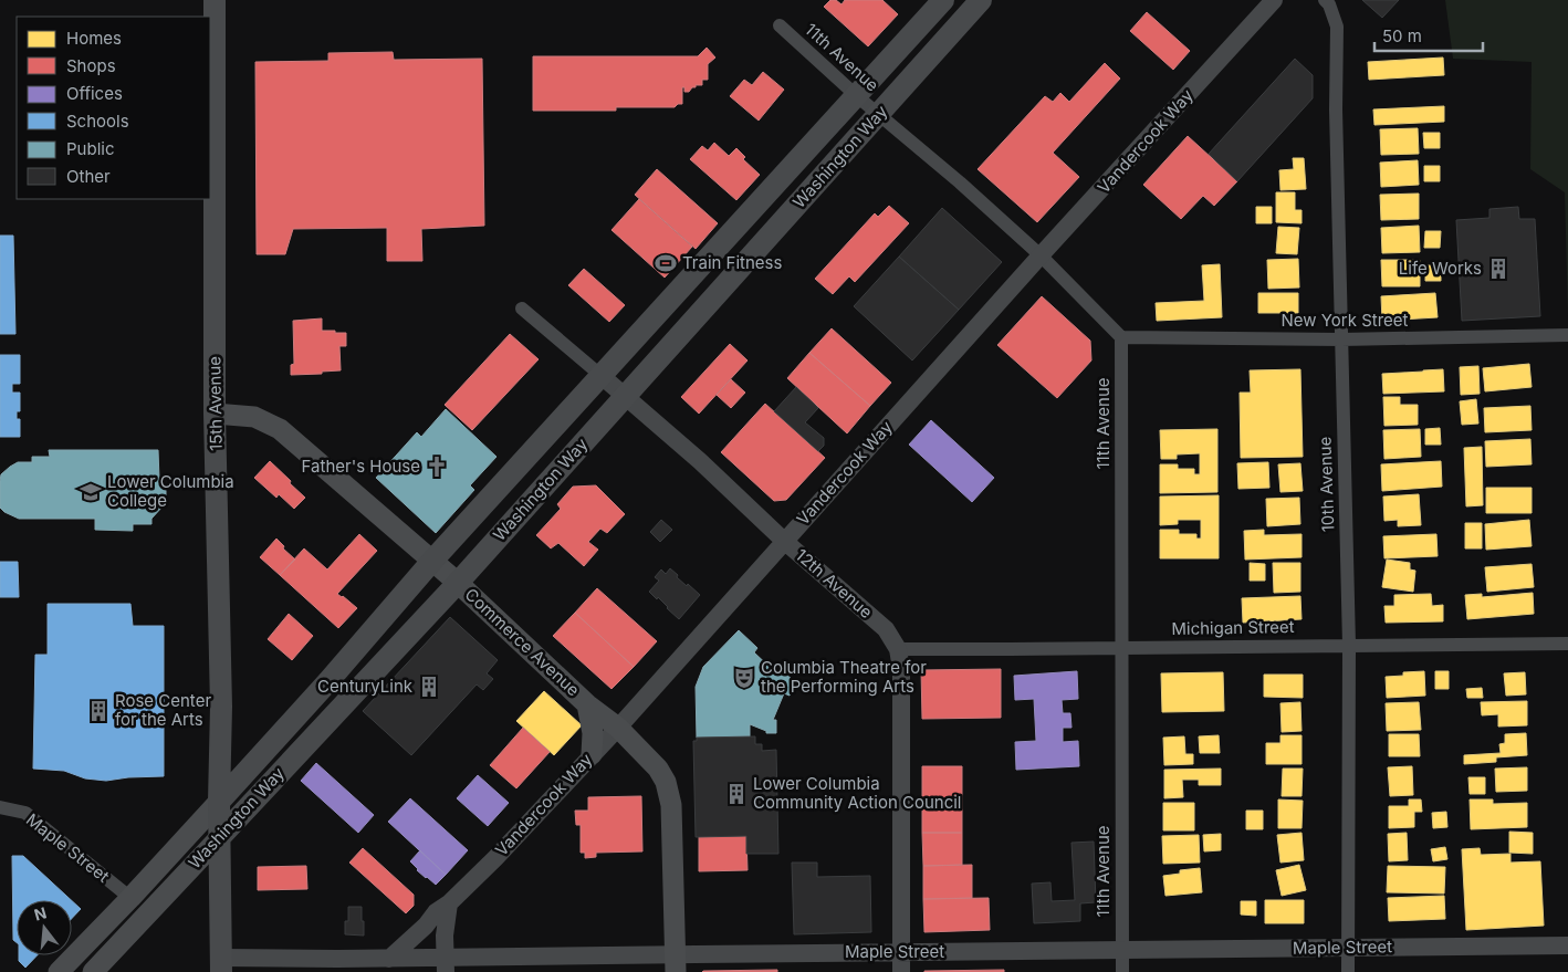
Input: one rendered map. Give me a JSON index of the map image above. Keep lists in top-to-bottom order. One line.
{"streets":{"main road":["Washington Way","15th Avenue","Commerce Avenue"],"street":["11th Avenue","Vandercook Way","New York Street","10th Avenue","12th Avenue","Michigan Street","Maple Street"]},"crossings":[["11th Avenue","Vandercook Way"],["11th Avenue","Washington Way"],["11th Avenue","New York Street"],["11th Avenue","Michigan Street"],["11th Avenue","Maple Street"],["Vandercook Way","12th Avenue"],["Vandercook Way","Commerce Avenue"],["Vandercook Way","Maple Street"],["Washington Way","15th Avenue"],["Washington Way","12th Avenue"],["Washington Way","Commerce Avenue"],["Washington Way","Maple Street"],["New York Street","10th Avenue"],["15th Avenue","Commerce Avenue"],["15th Avenue","Maple Street"],["10th Avenue","Michigan Street"],["10th Avenue","Maple Street"],["12th Avenue","Michigan Street"],["12th Avenue","Maple Street"],["Commerce Avenue","Maple Street"]],"places":{"sports":["Train Fitness"],"building":["Life Works","CenturyLink","Rose Center for the Arts","Lower Columbia Community Action Council"],"church":["Father's House"],"school or university":["Lower Columbia College"],"theatre":["Columbia Theatre for the Performing Arts"]},"legend":["Homes","Shops","Offices","Schools","Public","Other"],"scale_bar":"50 m","north":"top"}
